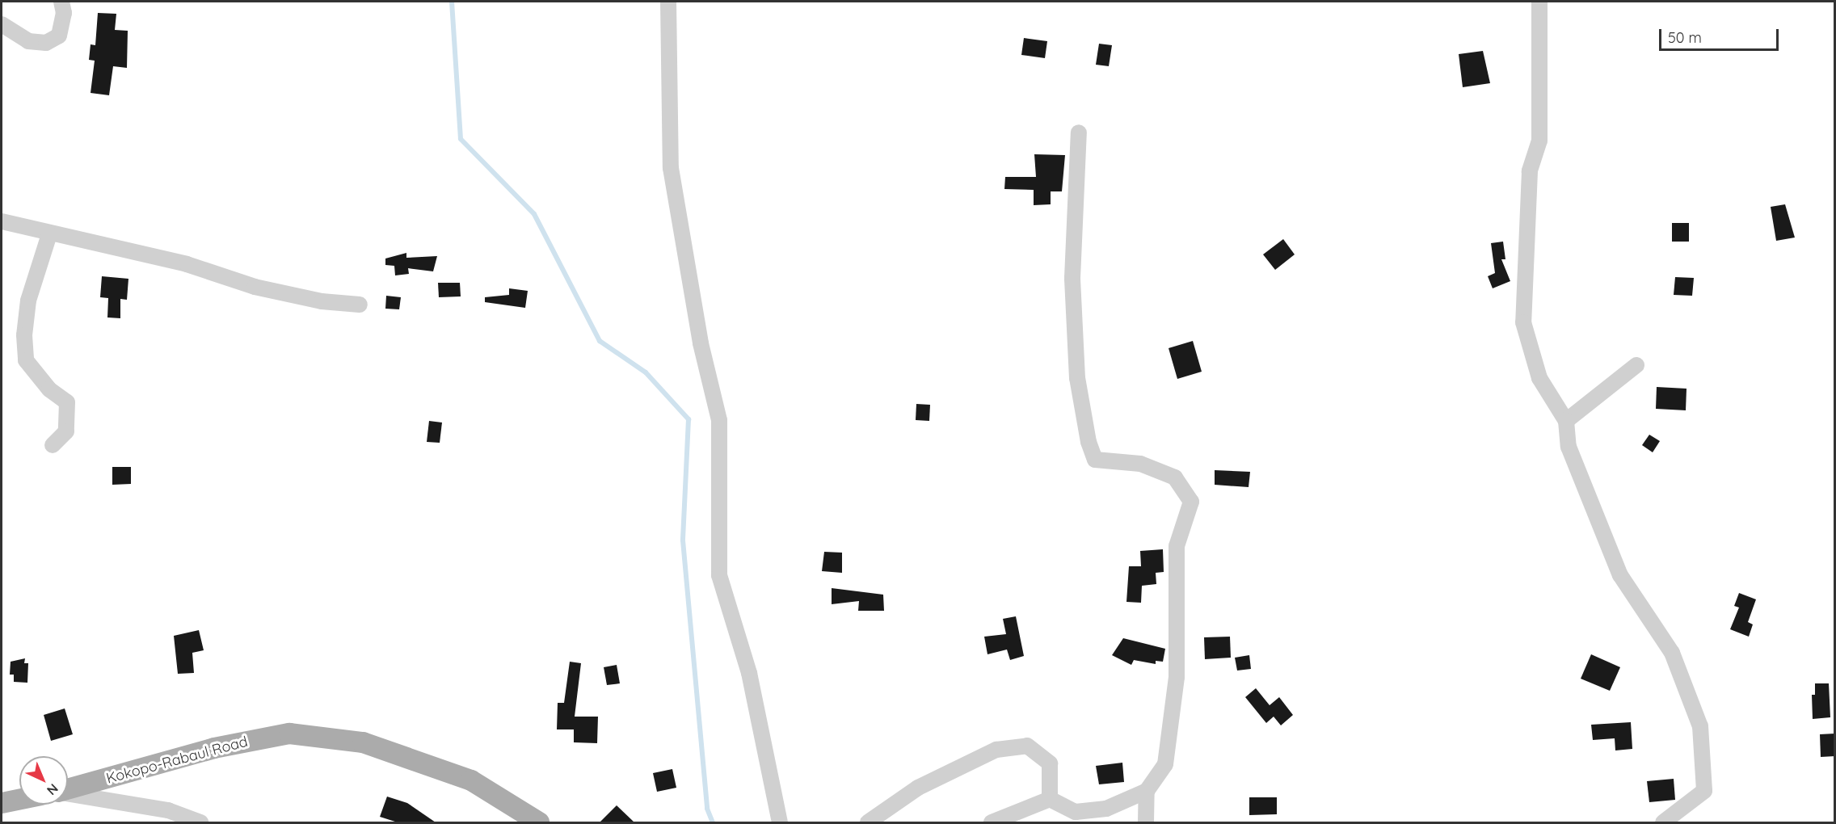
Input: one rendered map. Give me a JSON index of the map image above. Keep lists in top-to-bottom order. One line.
{"streets":{"main road":["Kokopo-Rabaul Road"]},"scale_bar":"50 m","north":"bottom right"}
